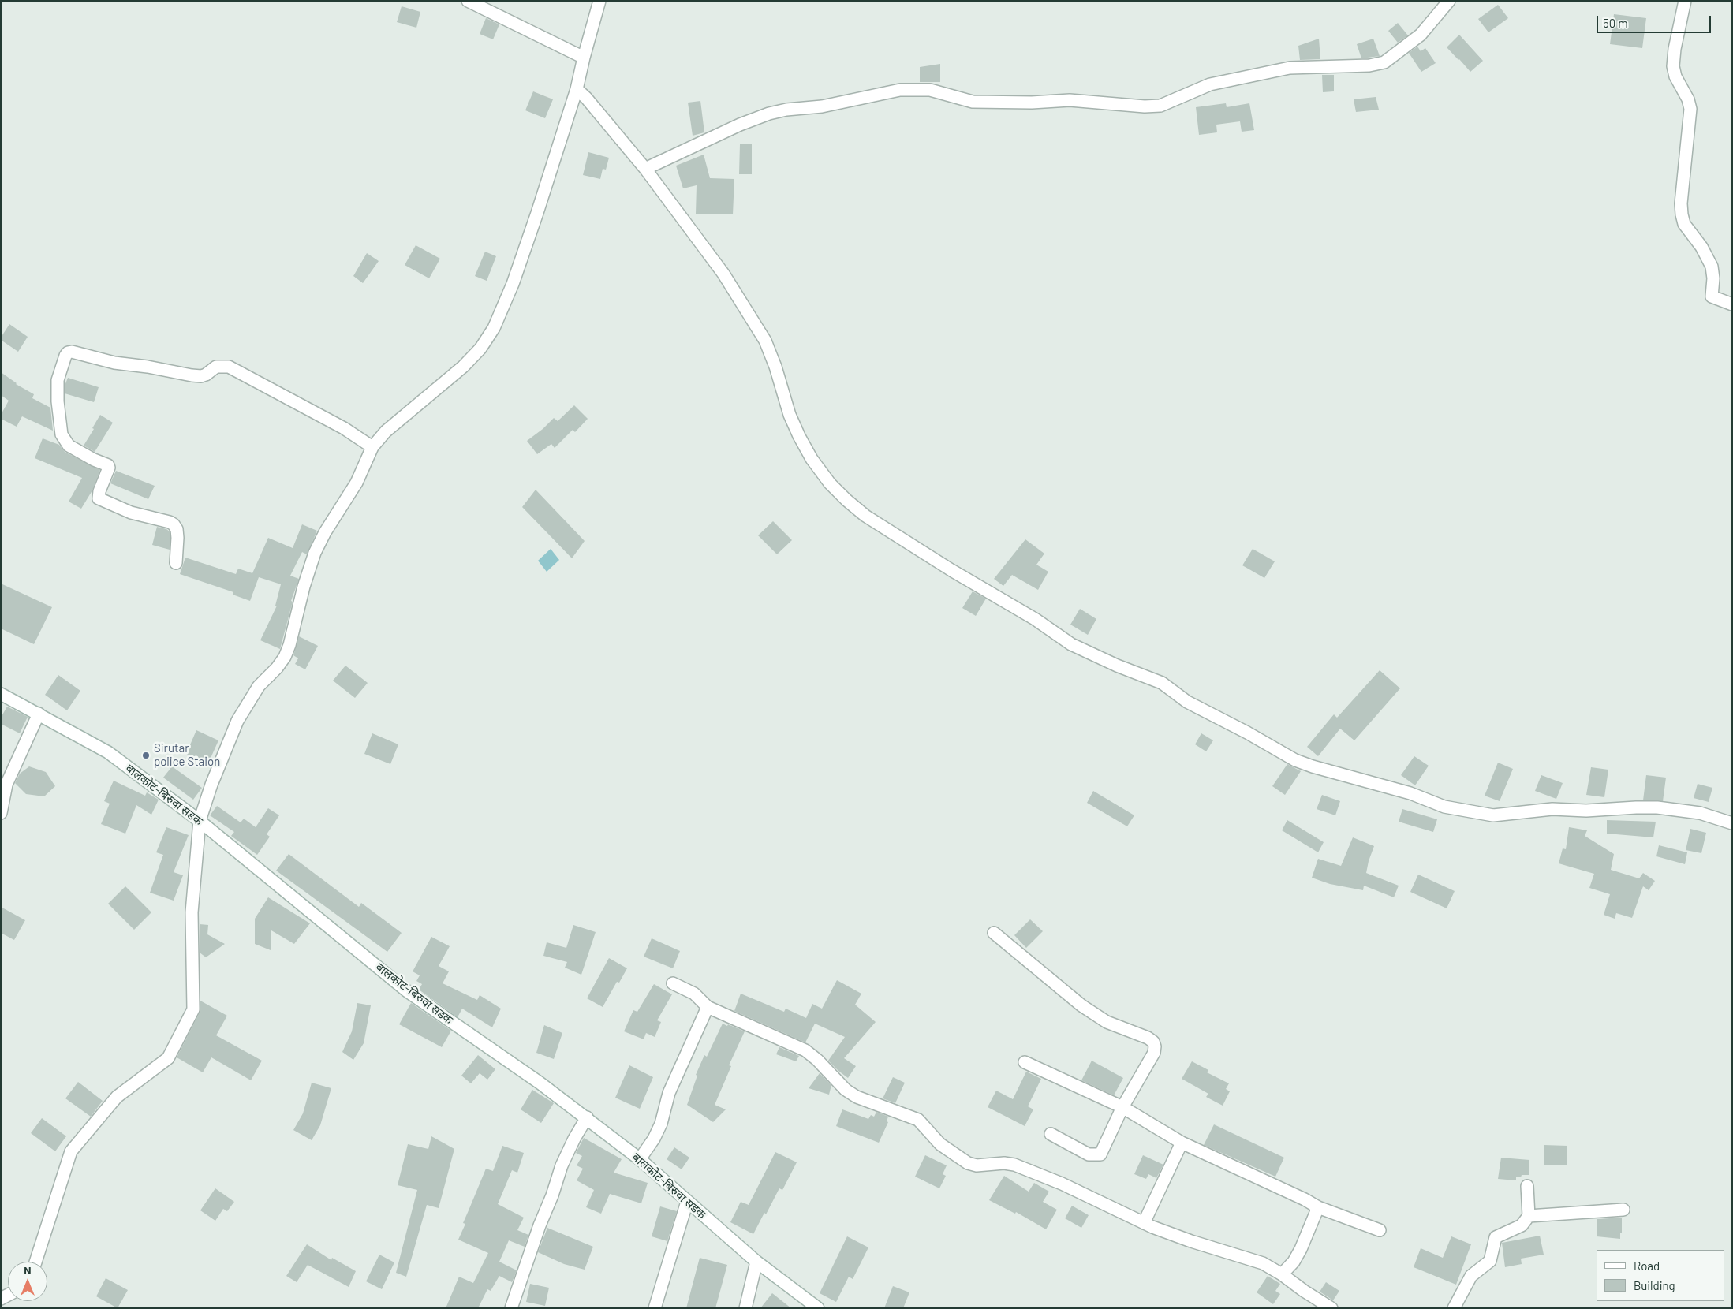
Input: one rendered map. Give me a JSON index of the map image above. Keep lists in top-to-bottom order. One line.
{"streets":{"street":["बालकोट-बिरुवा सडक"]},"places":["Sirutar police Staion"],"legend":["Road","Building"],"scale_bar":"50 m","north":"top"}
